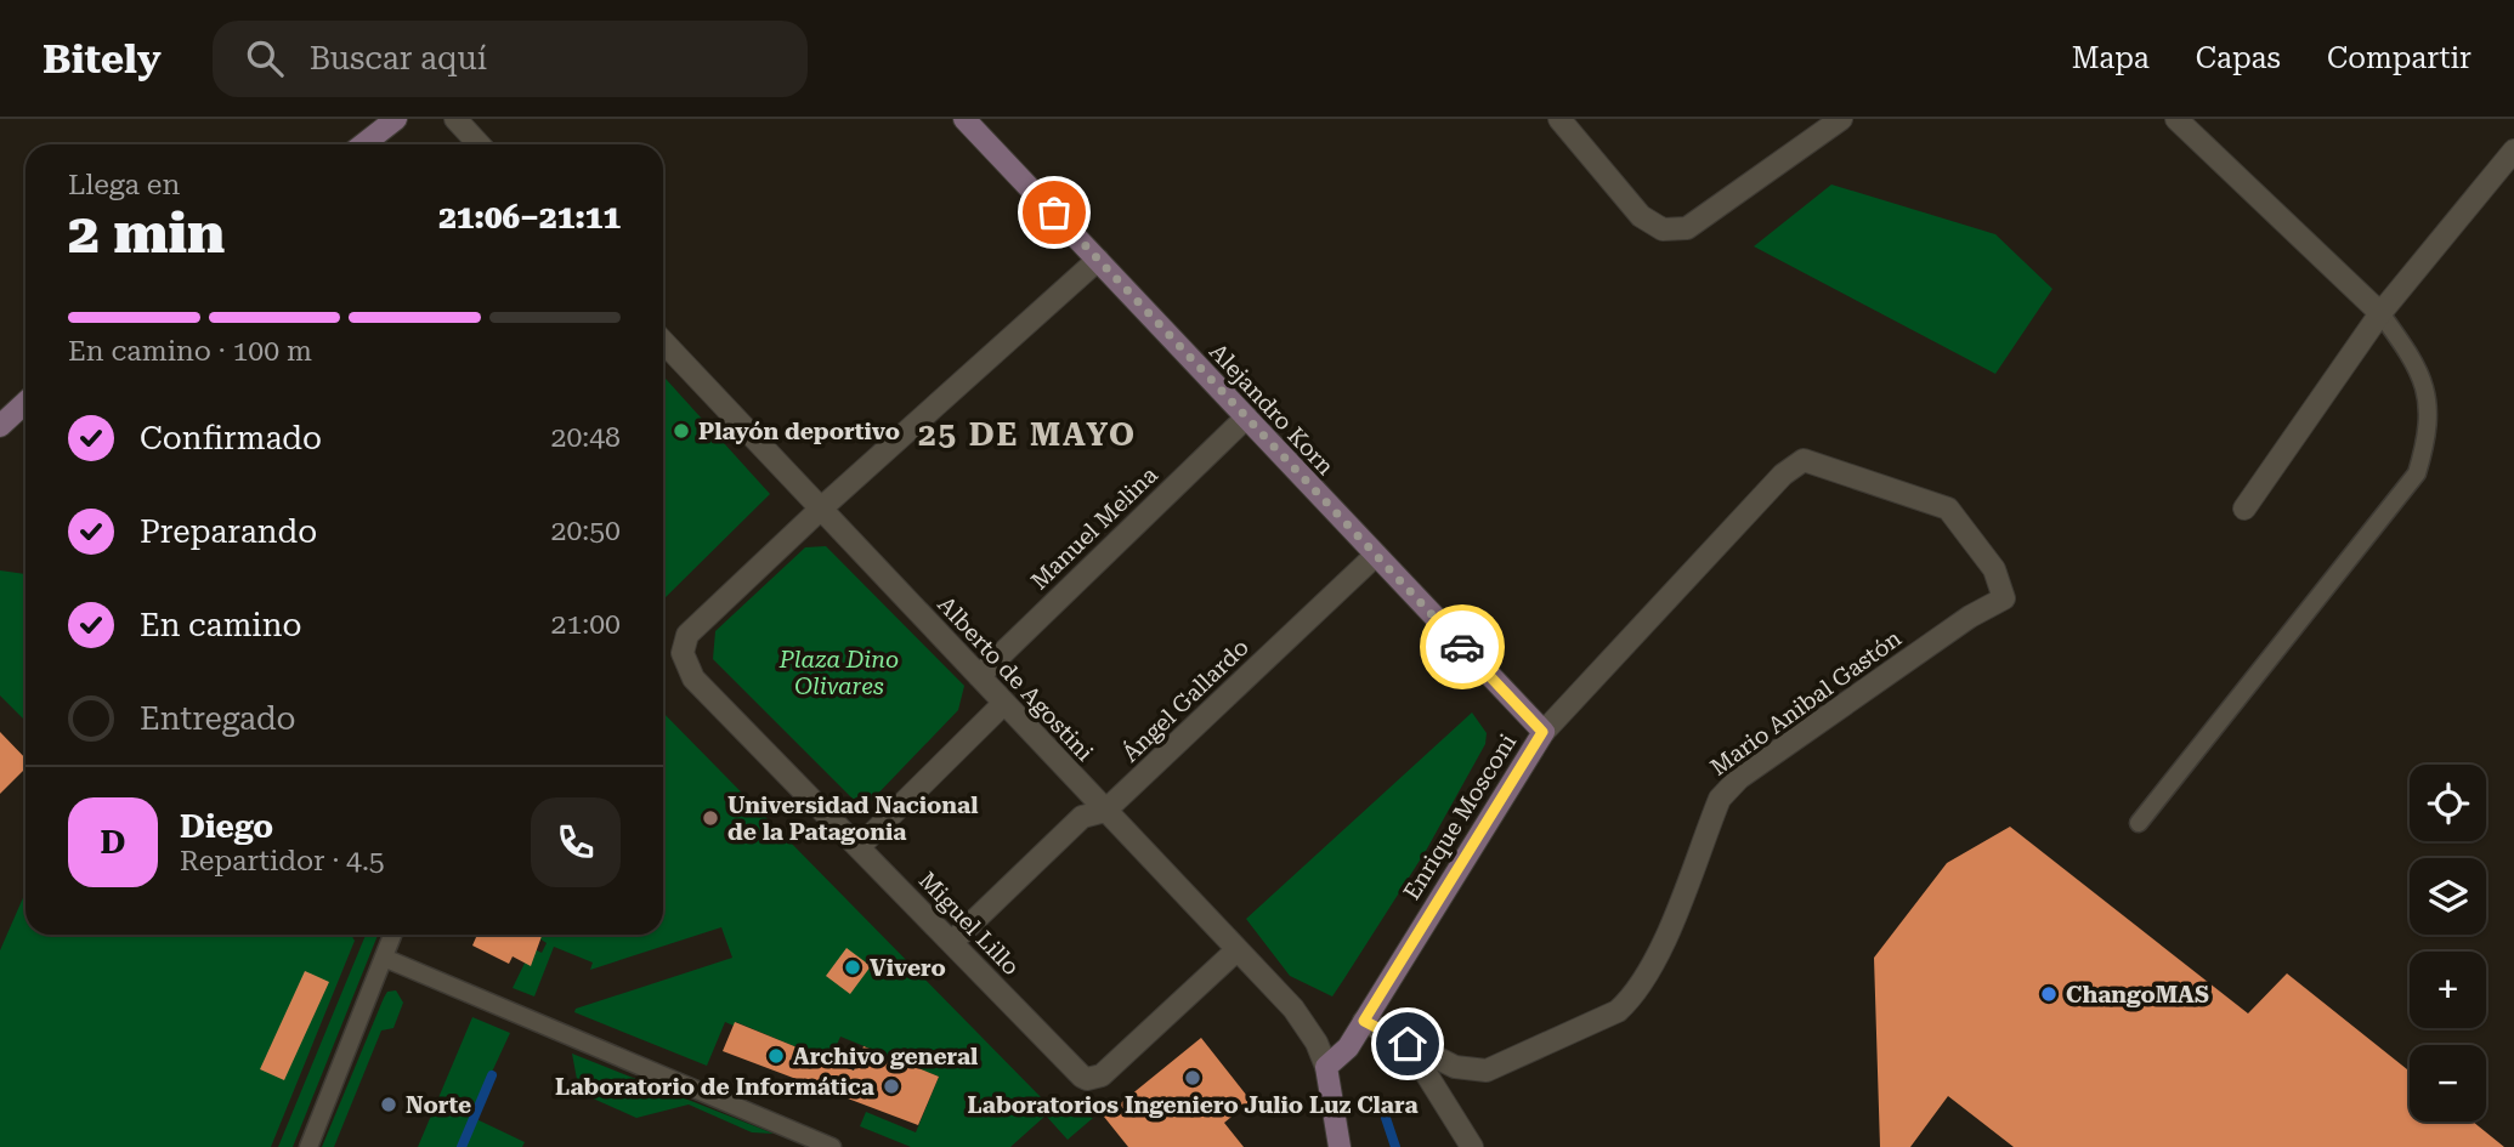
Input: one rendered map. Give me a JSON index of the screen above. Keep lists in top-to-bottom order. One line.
{"streets":{"street":["Alejandro Korn","Manuel Melina","Alberto de Agostini","Ángel Gallardo","Mario Anibal Gastón","Enrique Mosconi","Miguel Lillo"]},"crossings":[["Alejandro Korn","Manuel Melina"],["Alejandro Korn","Ángel Gallardo"],["Alejandro Korn","Enrique Mosconi"],["Manuel Melina","Alberto de Agostini"],["Alberto de Agostini","Ángel Gallardo"],["Alberto de Agostini","Enrique Mosconi"],["Alberto de Agostini","Miguel Lillo"],["Ángel Gallardo","Miguel Lillo"],["Mario Anibal Gastón","Enrique Mosconi"]],"districts":["25 DE MAYO"],"parks":["Plaza Dino Olivares"],"places":["Playón deportivo","Universidad Nacional de la Patagonia","Vivero","ChangoMAS","Archivo general","Laboratorios Ingeniero Julio Luz Clara","Laboratorio de Informática","Norte"],"page":{"header":"Bitely","search":"Buscar aquí","nav":["Mapa","Capas","Compartir"],"heading":["2 min","Llega en","21:06–21:11"],"panel":["Diego","Repartidor · 4.5"],"bar":"En camino · 100 m","list":[["Confirmado","20:48"],["Preparando","20:50"],["En camino","21:00"],"Entregado"],"map_buttons":["+","−"],"round":"D"}}
